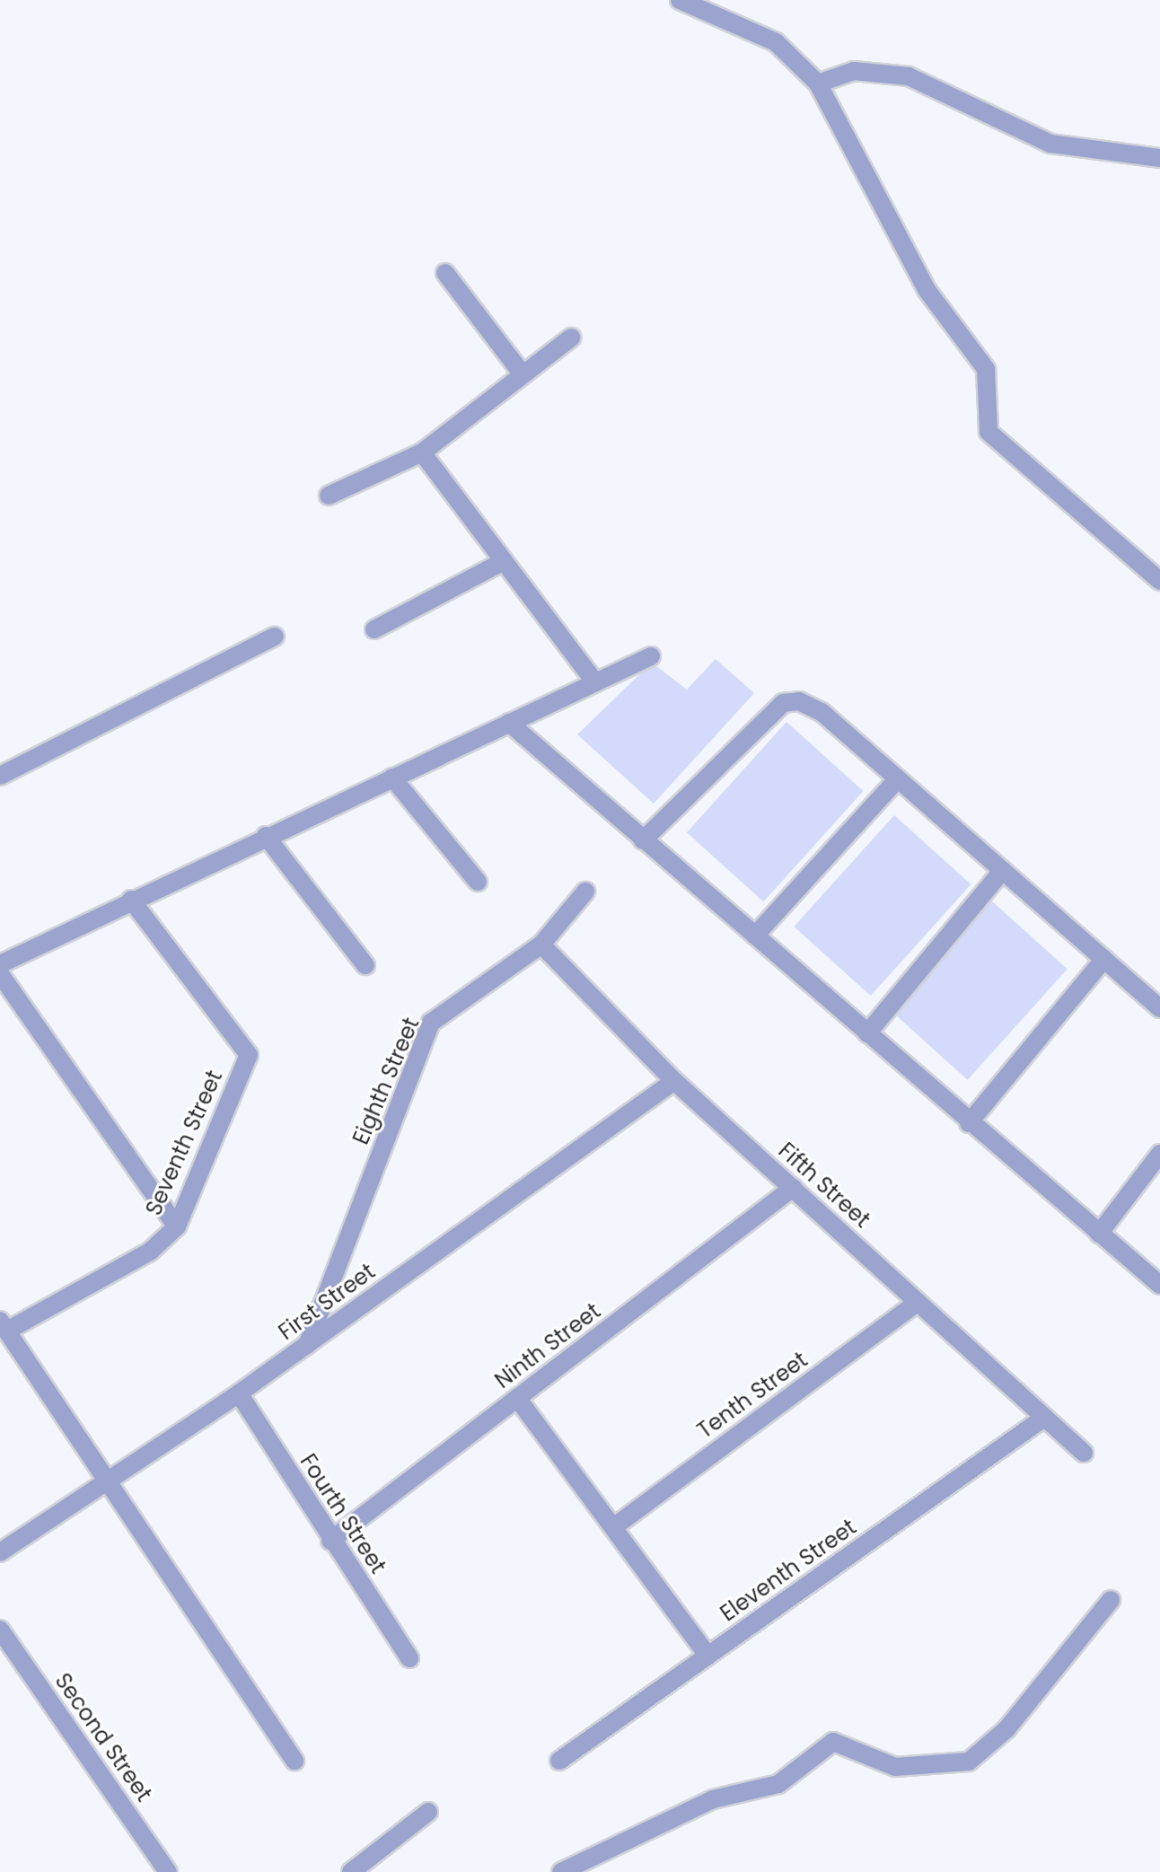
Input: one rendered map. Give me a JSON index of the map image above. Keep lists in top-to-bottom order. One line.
{"streets":{"street":["Eighth Street","Seventh Street","Fifth Street","First Street","Ninth Street","Tenth Street","Fourth Street","Eleventh Street","Second Street"]},"crossings":[["Eighth Street","Fifth Street"],["Eighth Street","First Street"],["Fifth Street","First Street"],["Fifth Street","Ninth Street"],["Fifth Street","Tenth Street"],["Fifth Street","Eleventh Street"],["First Street","Fourth Street"],["Ninth Street","Fourth Street"]]}
